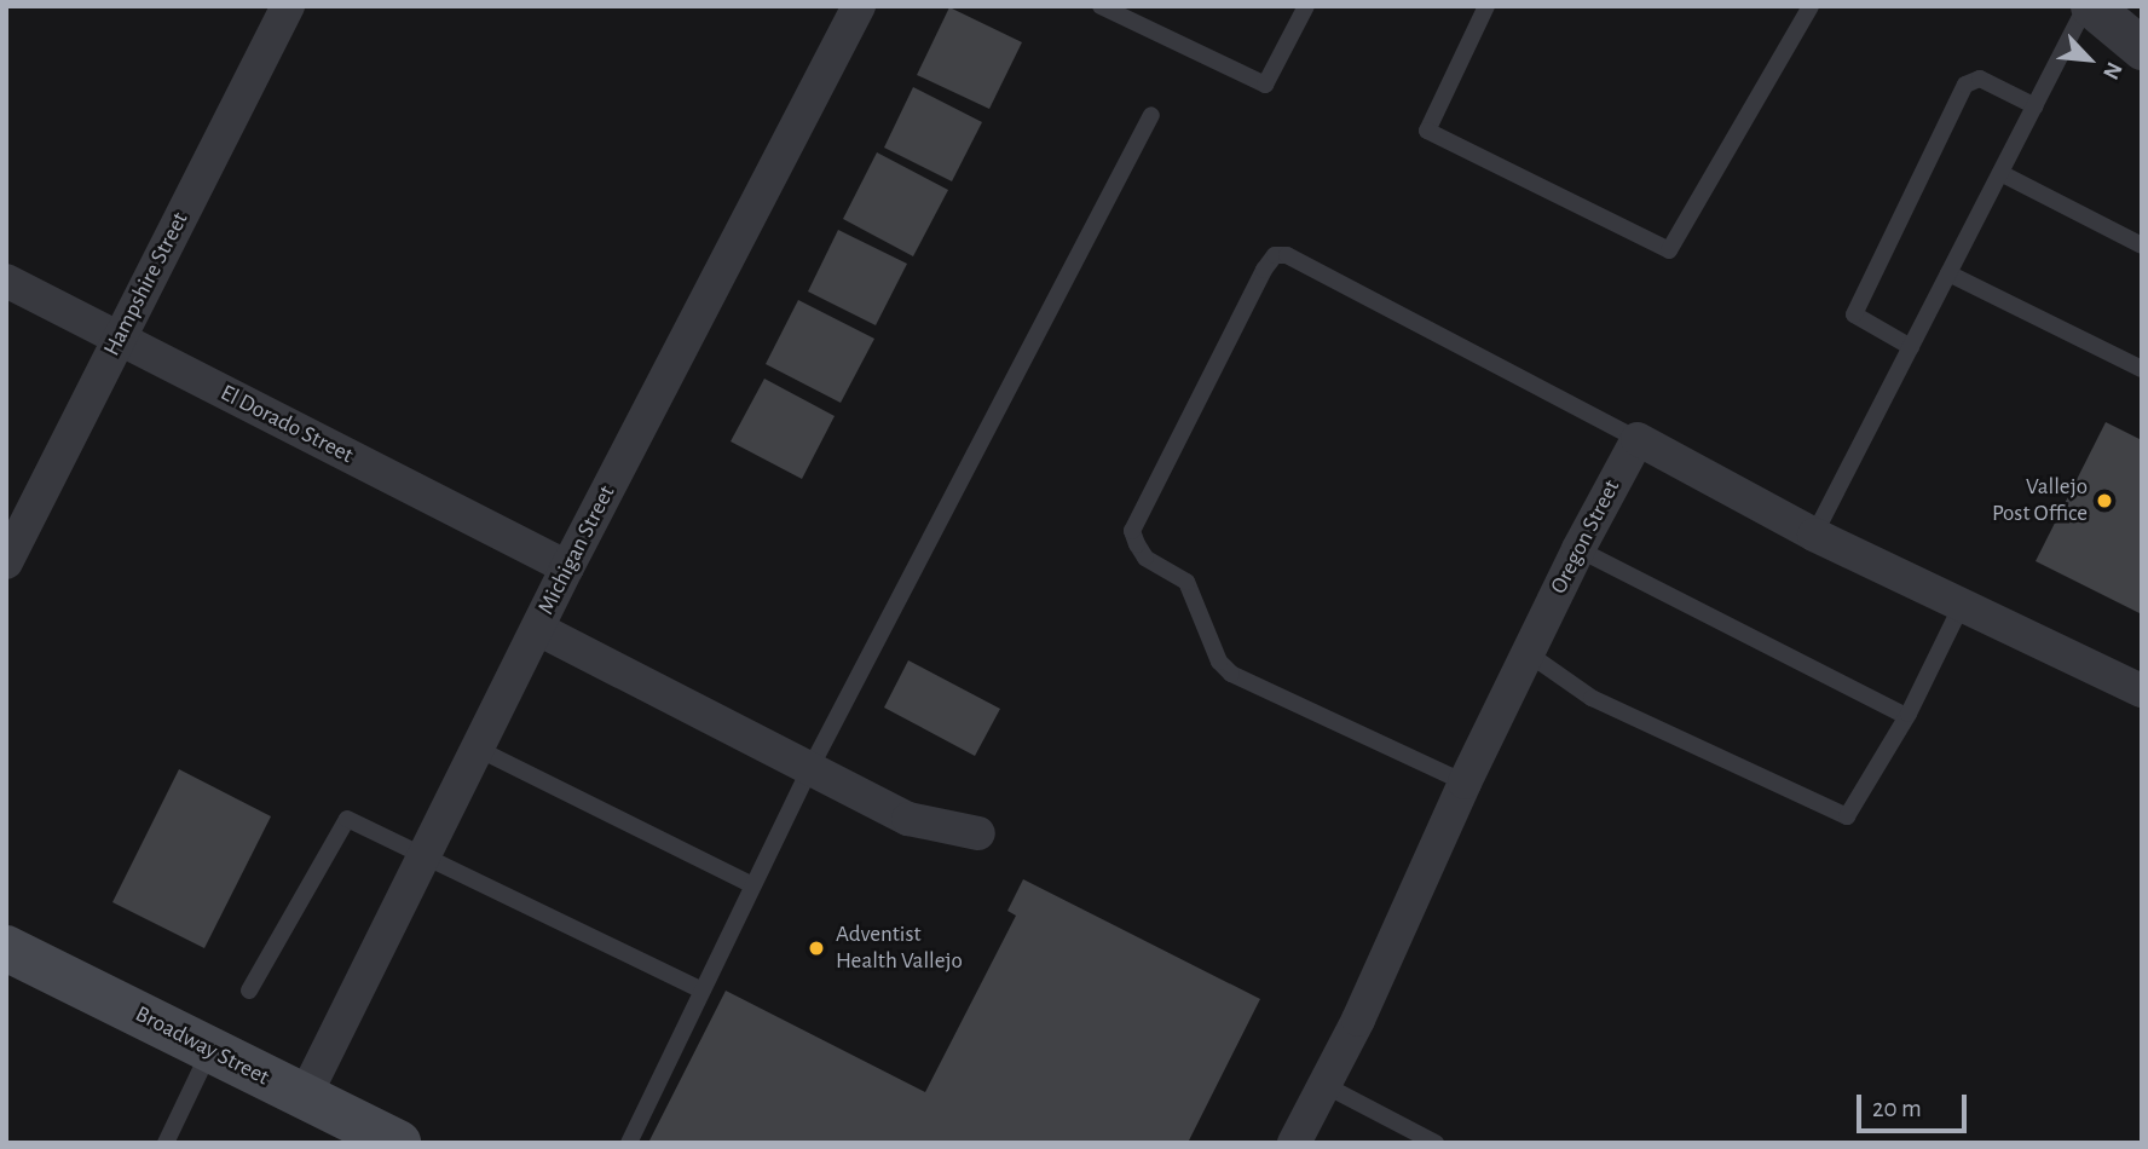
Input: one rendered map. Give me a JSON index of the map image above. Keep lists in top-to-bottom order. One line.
{"streets":{"main road":["Broadway Street"],"street":["Hampshire Street","El Dorado Street","Oregon Street","Michigan Street"]},"crossings":[["Hampshire Street","El Dorado Street"],["El Dorado Street","Michigan Street"],["Michigan Street","Broadway Street"]],"places":["Vallejo Post Office","Adventist Health Vallejo"],"scale_bar":"20 m","north":"bottom right"}
